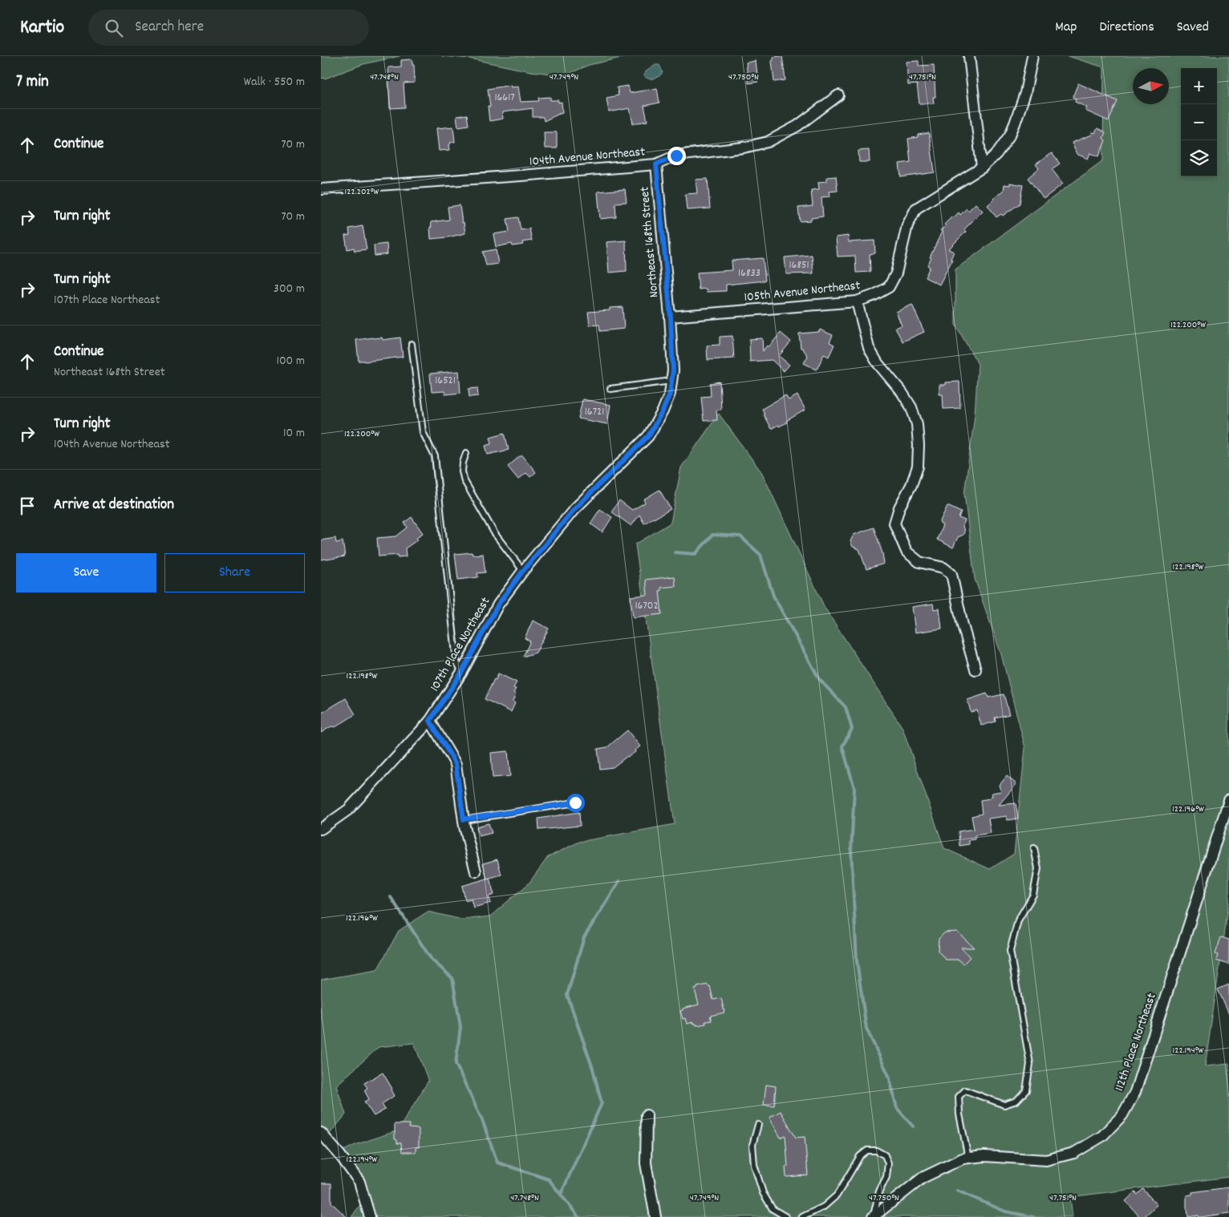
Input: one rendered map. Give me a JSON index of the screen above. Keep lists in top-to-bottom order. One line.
{"streets":{"street":["104th Avenue Northeast","Northeast 168th Street","105th Avenue Northeast","107th Place Northeast","112th Place Northeast"]},"crossings":[["104th Avenue Northeast","Northeast 168th Street"],["Northeast 168th Street","105th Avenue Northeast"],["Northeast 168th Street","107th Place Northeast"],["105th Avenue Northeast","107th Place Northeast"]],"house_numbers":["16617","16851","16833","16521","16721","16702"],"north":"right","page":{"header":"Kartio","search":"Search here","nav":["Map","Directions","Saved"],"heading":["7 min","Walk · 550 m"],"map_buttons":["+","−"],"list":[["Continue","70 m"],["Turn right","70 m"],["Turn right","107th Place Northeast","300 m"],["Continue","Northeast 168th Street","100 m"],["Turn right","104th Avenue Northeast","10 m"],"Arrive at destination"],"buttons":["Save","Share"]},"coordinates":["47.748°N","47.749°N","47.750°N","47.751°N","122.202°W","122.200°W","122.198°W","122.196°W","122.194°W"]}
